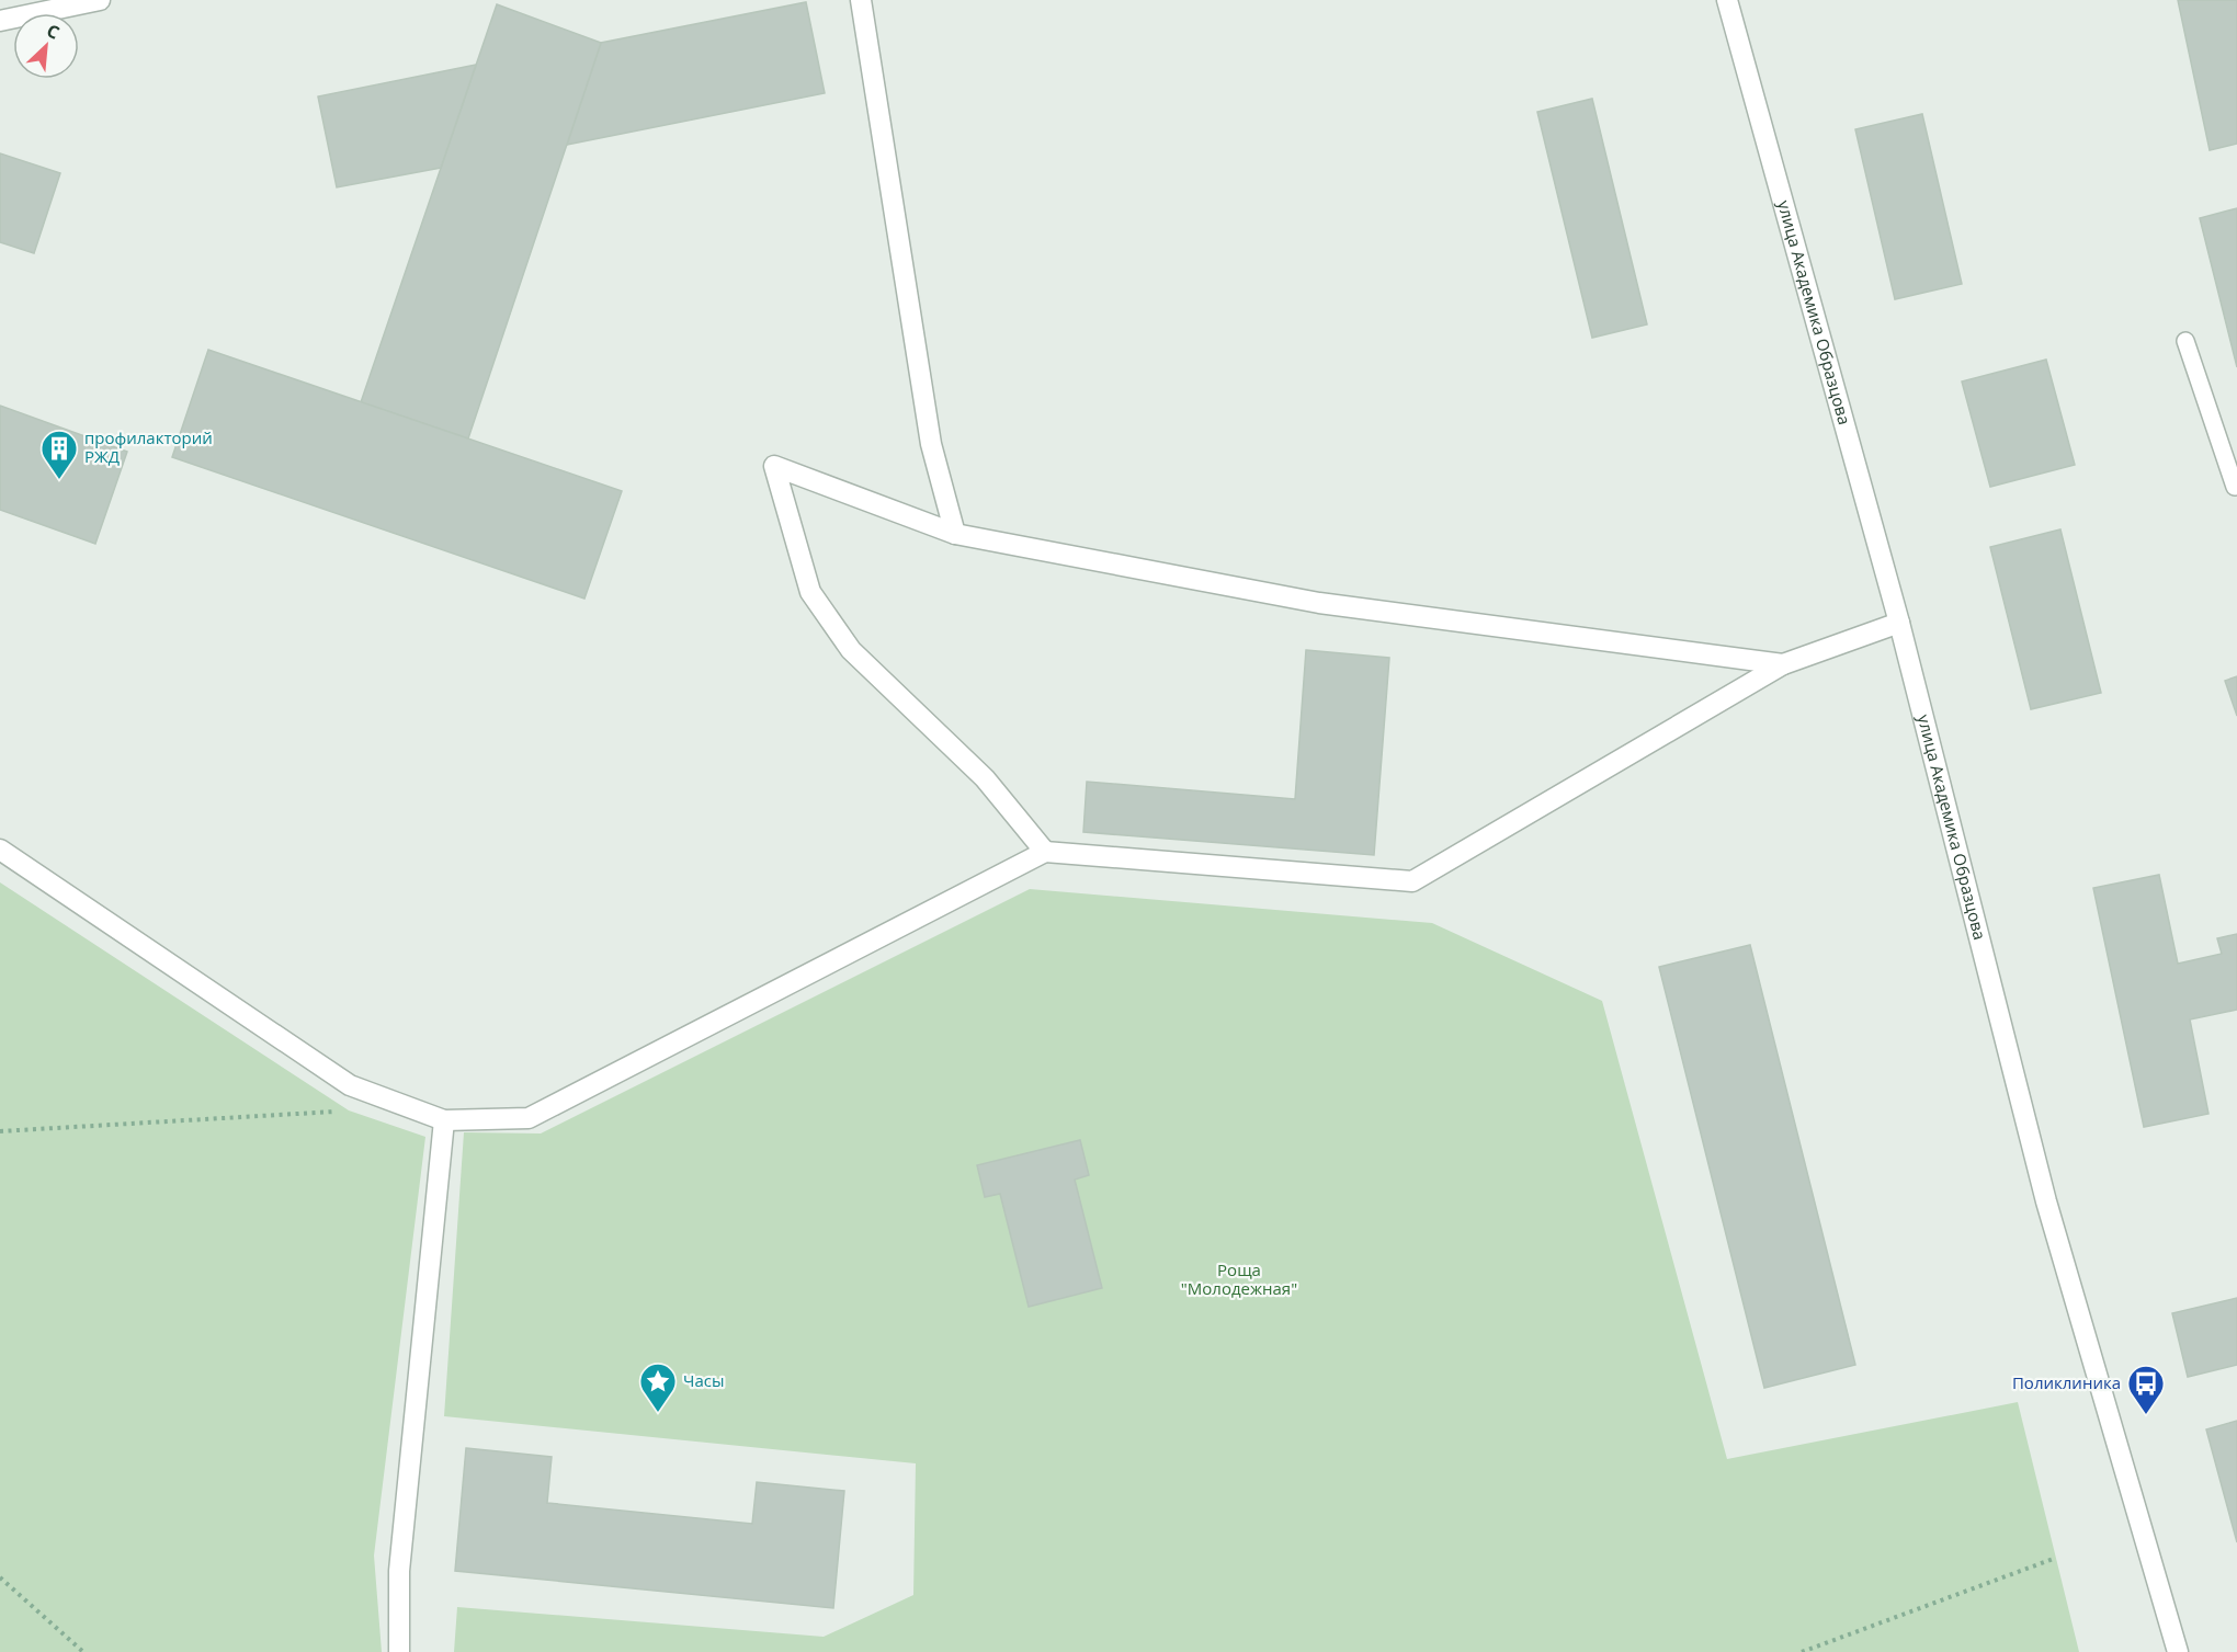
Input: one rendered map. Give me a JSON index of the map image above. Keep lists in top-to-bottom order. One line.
{"streets":{"street":["улица Академика Образцова"]},"parks":["Роща \"Молодежная\""],"places":{"building":["профилакторий РЖД"],"place":["Часы"],"bus stop":["Поликлиника"]},"north":"top right"}
